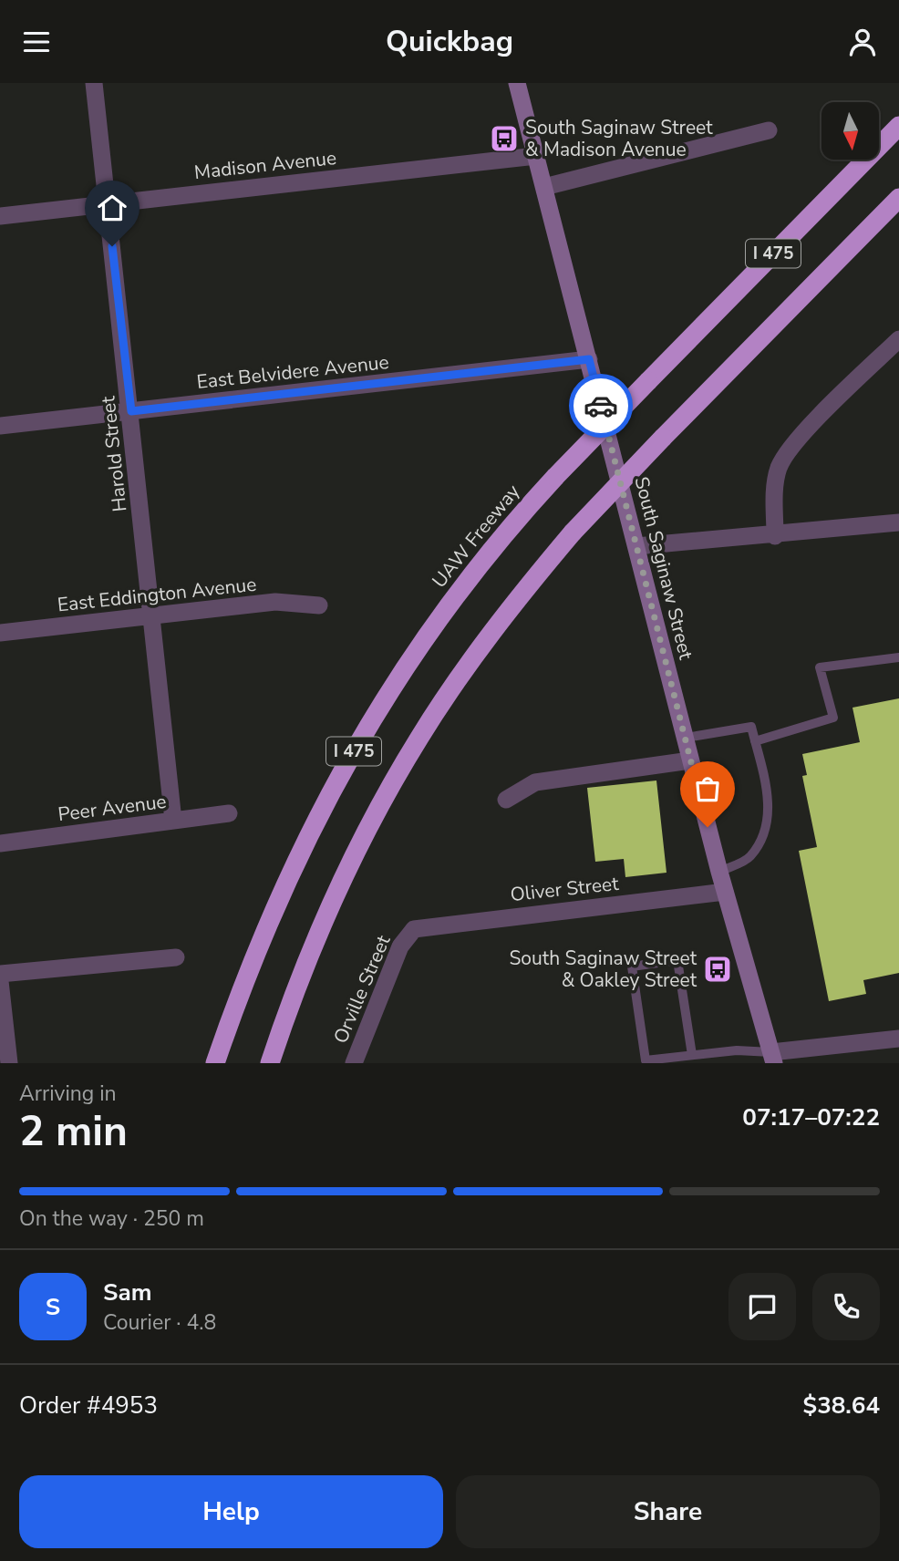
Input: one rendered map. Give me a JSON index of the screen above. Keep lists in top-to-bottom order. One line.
{"streets":{"highway":["I 475","UAW Freeway"],"main road":["South Saginaw Street"],"street":["Madison Avenue","East Belvidere Avenue","Harold Street","East Eddington Avenue","Peer Avenue","Oliver Street","Orville Street"]},"crossings":[["Madison Avenue","Harold Street"],["Madison Avenue","South Saginaw Street"],["East Belvidere Avenue","Harold Street"],["East Belvidere Avenue","South Saginaw Street"],["Harold Street","East Eddington Avenue"],["Harold Street","Peer Avenue"],["South Saginaw Street","Oliver Street"],["Oliver Street","Orville Street"]],"places":{"bus stop":["South Saginaw Street & Madison Avenue","South Saginaw Street & Oakley Street"]},"north":"bottom","page":{"header":"Quickbag","heading":["2 min","Arriving in","07:17–07:22"],"panel":["Sam","Courier · 4.8","Order #4953","$38.64"],"bar":"On the way · 250 m","round":"S","buttons":["Help","Share"]}}
